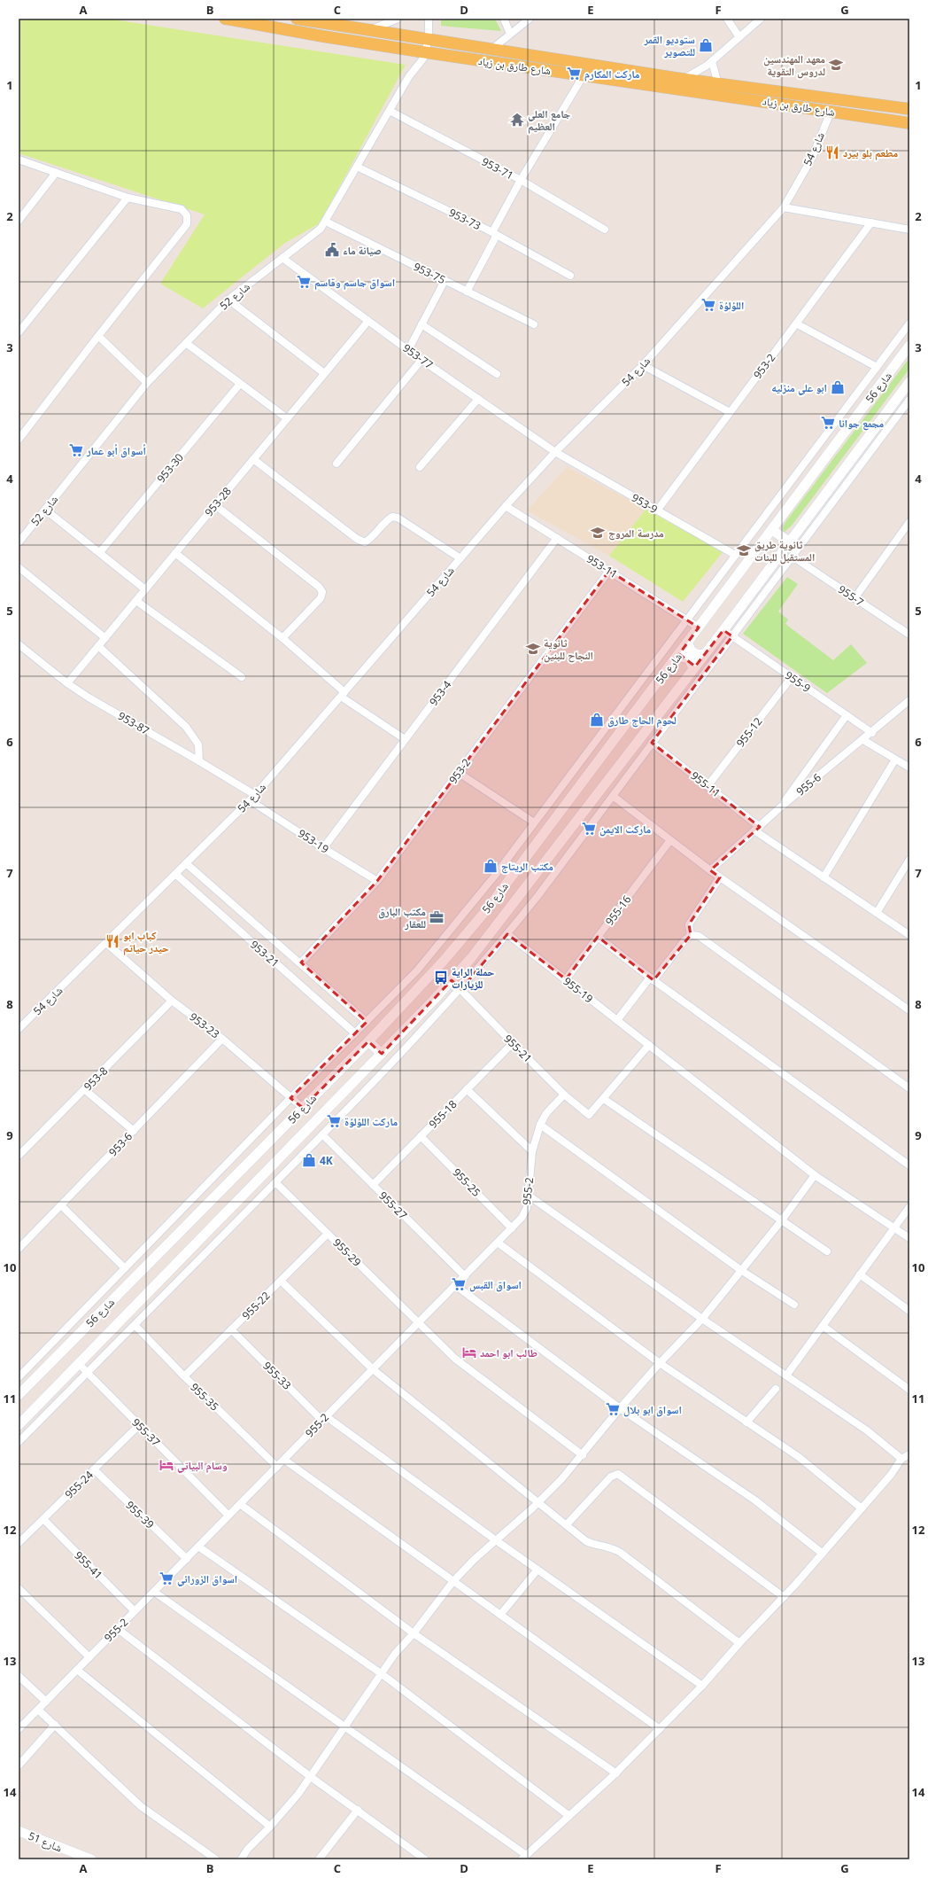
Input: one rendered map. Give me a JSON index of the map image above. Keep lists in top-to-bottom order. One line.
{"streets":{"main road":["شارع طارق بن زياد"],"street":["شارع 54","953-71","953-73","953-75","شارع 52","953-77","953-2","شارع 56","953-30","953-28","953-9","953-11","955-7","955-9","953-4","953-87","955-12","955-11","955-6","953-19","955-16","953-21","955-19","953-23","955-21","953-8","955-18","953-6","955-25","955-2","955-27","955-29","955-22","955-33","955-35","955-37","955-24","955-39","955-41","شارع 51"]},"crossings":[["شارع طارق بن زياد","شارع 54"],["شارع طارق بن زياد","شارع 52"],["شارع 54","953-77"],["شارع 54","953-9"],["شارع 54","953-11"],["شارع 54","953-87"],["شارع 54","953-19"],["شارع 54","953-21"],["شارع 54","953-23"],["953-71","شارع 52"],["953-73","شارع 52"],["953-75","شارع 52"],["شارع 52","953-77"],["953-77","953-28"],["953-77","953-9"],["953-2","953-9"],["953-2","953-11"],["953-2","953-19"],["953-2","953-21"],["شارع 56","953-11"],["شارع 56","955-9"],["شارع 56","953-23"],["شارع 56","955-21"],["شارع 56","955-37"],["953-28","953-87"],["953-11","953-4"],["955-9","955-12"],["955-9","955-6"],["953-4","953-19"],["953-87","953-19"],["955-12","955-11"],["955-11","955-6"],["955-16","955-19"],["953-23","953-8"],["953-23","953-6"],["955-21","955-18"],["955-21","955-2"],["955-18","955-25"],["955-18","955-27"],["955-25","955-2"],["955-2","955-27"],["955-2","955-29"],["955-2","955-33"],["955-2","955-35"],["955-2","955-37"],["955-2","955-39"],["955-2","955-41"],["955-29","955-22"],["955-22","955-33"],["955-22","955-35"],["955-37","955-24"],["955-24","955-39"],["955-24","955-41"]],"places":{"shop":["ستوديو القمر للتصوير","ابو علي منزليه","لحوم الحاج طارق","مكتب الريتاج","4K"],"school or university":["معهد المهندسين لدروس التقوية","مدرسة المروج","ثانوية طريق المستقبل للبنات","ثانوية النجاح للبنين"],"supermarket":["ماركت المكارم","اسواق جاسم وقاسم","اللؤلؤة","مجمع جوانا","أسواق أبو عمار","ماركت الايمن","ماركت اللؤلؤة","اسواق القبس","اسواق ابو بلال","اسواق الزورائي"],"temple":["جامع العلي العظيم"],"restaurant":["مطعم بلو بيرد","كباب ابو حيدر حياتم"],"public building":["صيانة ماء"],"office":["مكتب البارق للعقار"],"bus stop":["حملة الراية للزيارات"],"hotel":["طالب ابو احمد","وسام البياتي"]},"grid":{"columns":["A","B","C","D","E","F","G"],"rows":["1","2","3","4","5","6","7","8","9","10","11","12","13","14"]}}
